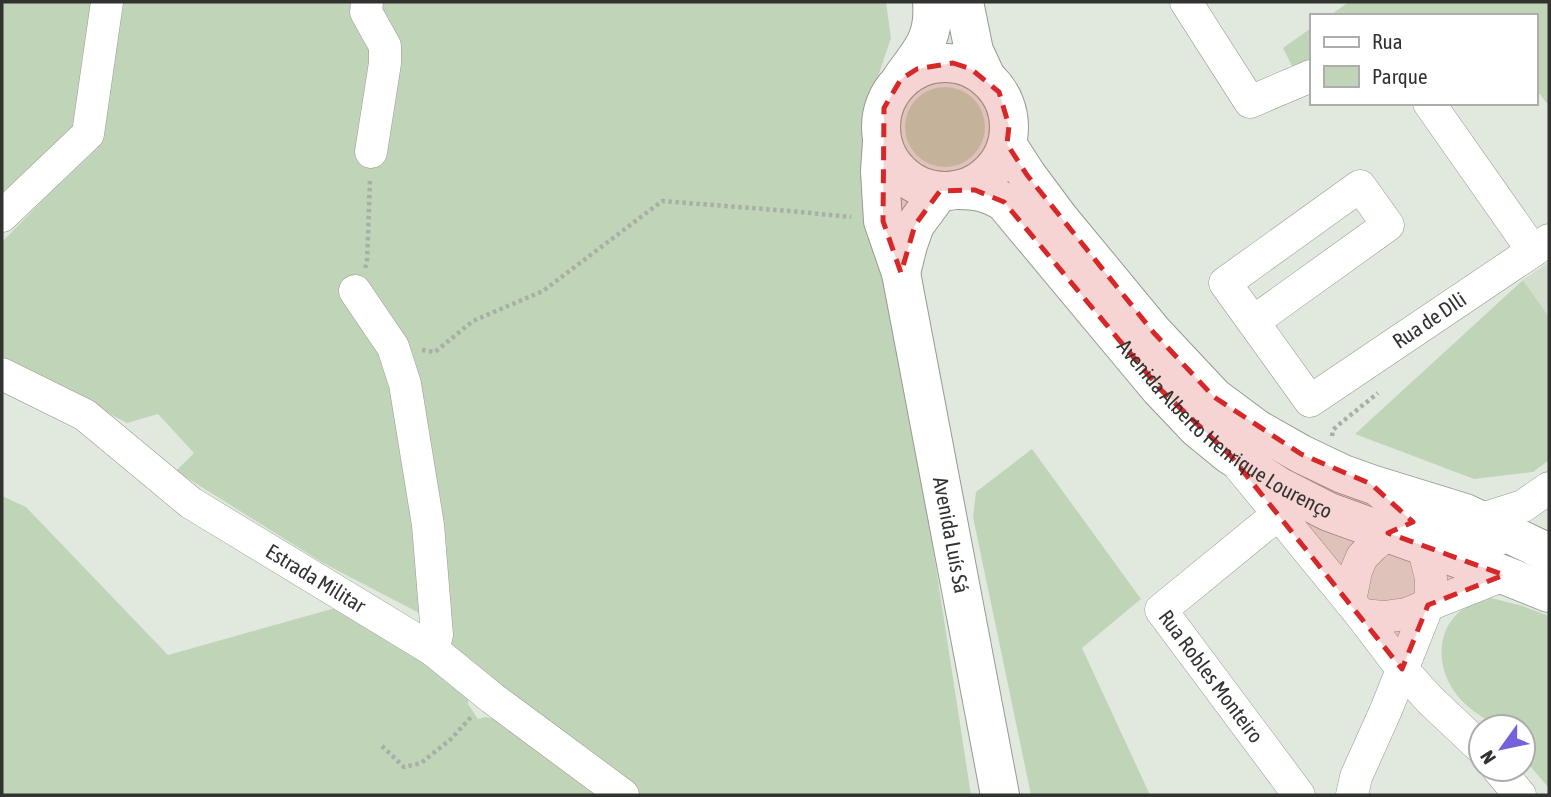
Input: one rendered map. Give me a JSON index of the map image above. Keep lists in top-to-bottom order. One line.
{"streets":{"street":["Rua de DIli","Avenida Alberto Henrique Lourenço","Avenida Luís Sá","Estrada Militar","Rua Robles Monteiro"]},"crossings":[["Avenida Alberto Henrique Lourenço","Avenida Luís Sá"]],"legend":["Rua","Parque"],"north":"bottom left"}
